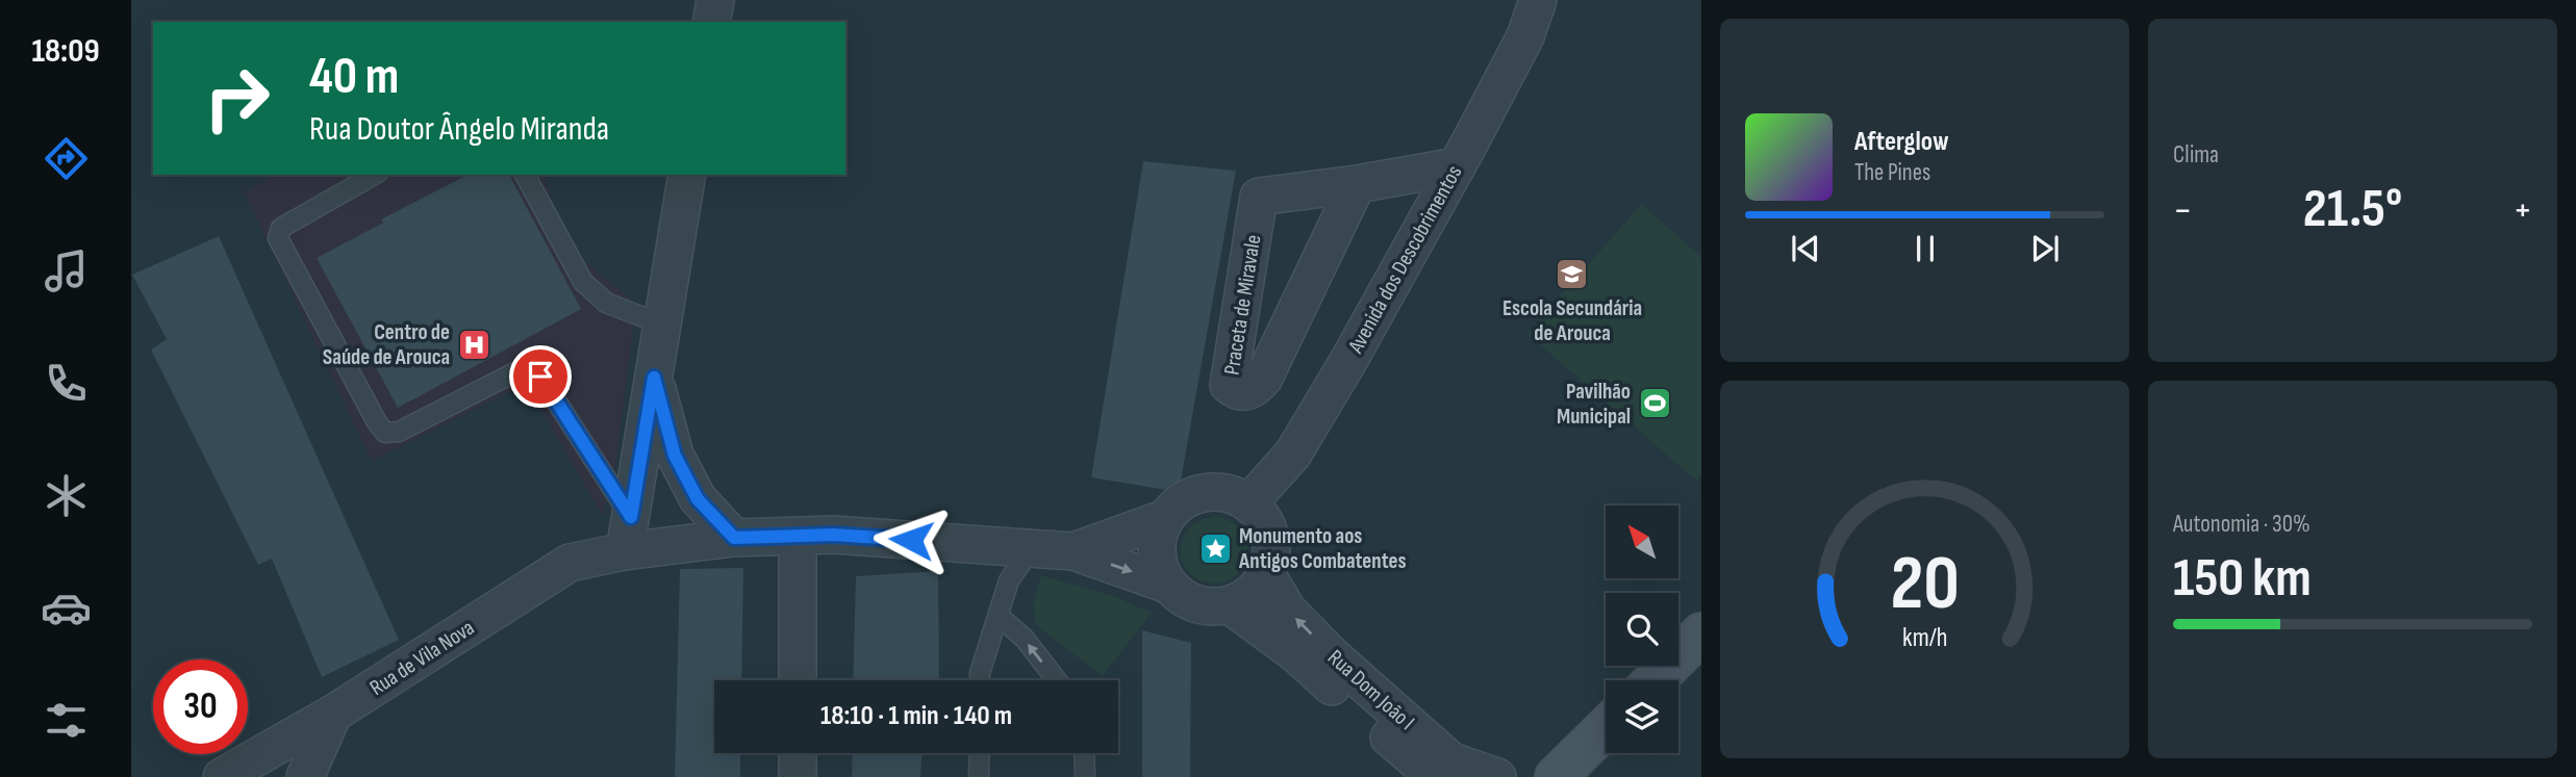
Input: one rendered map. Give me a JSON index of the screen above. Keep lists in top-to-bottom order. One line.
{"streets":{"street":["Avenida dos Descobrimentos","Praceta de Miravale","Rua de Vila Nova","Rua Dom João I"]},"crossings":[["Avenida dos Descobrimentos","Praceta de Miravale"],["Avenida dos Descobrimentos","Rua Dom João I"]],"places":{"school or university":["Escola Secundária de Arouca"],"hospital":["Centro de Saúde de Arouca"],"sports":["Pavilhão Municipal"],"place":["Monumento aos Antigos Combatentes"]},"north":"top left","page":{"tabs":"18:09","tile":["Clima",["Autonomia · 30%","150 km"]],"turn":["40 m","Rua Doutor Ângelo Miranda"],"song":["Afterglow","The Pines"],"heat":["−","21.5°","+"],"limit":"30","trip":"18:10 · 1 min · 140 m","gauge":["20","km/h"]}}
